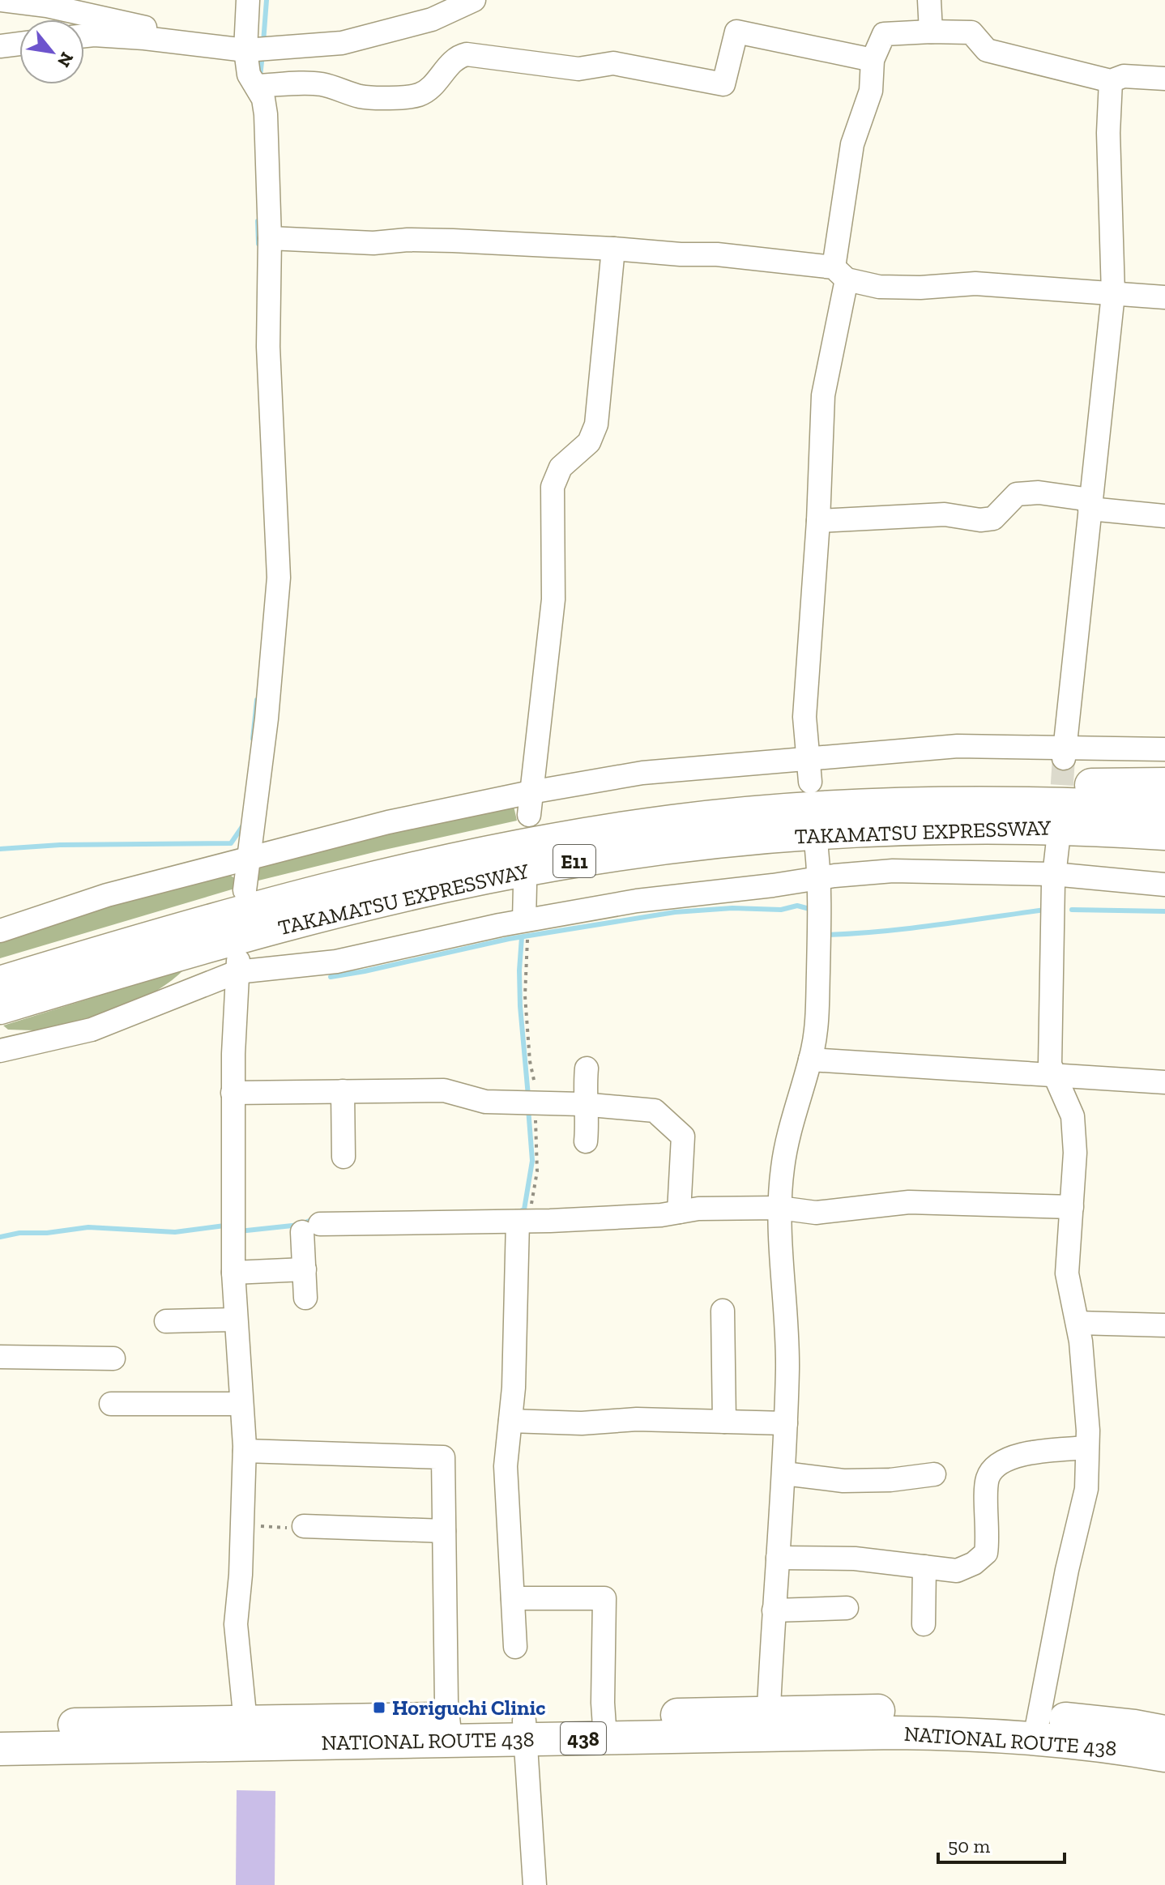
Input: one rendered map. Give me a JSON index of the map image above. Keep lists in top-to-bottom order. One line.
{"streets":{"highway":["TAKAMATSU EXPRESSWAY","E11","438","NATIONAL ROUTE 438"]},"places":{"transit":["Horiguchi Clinic"]},"scale_bar":"50 m","north":"bottom right"}
